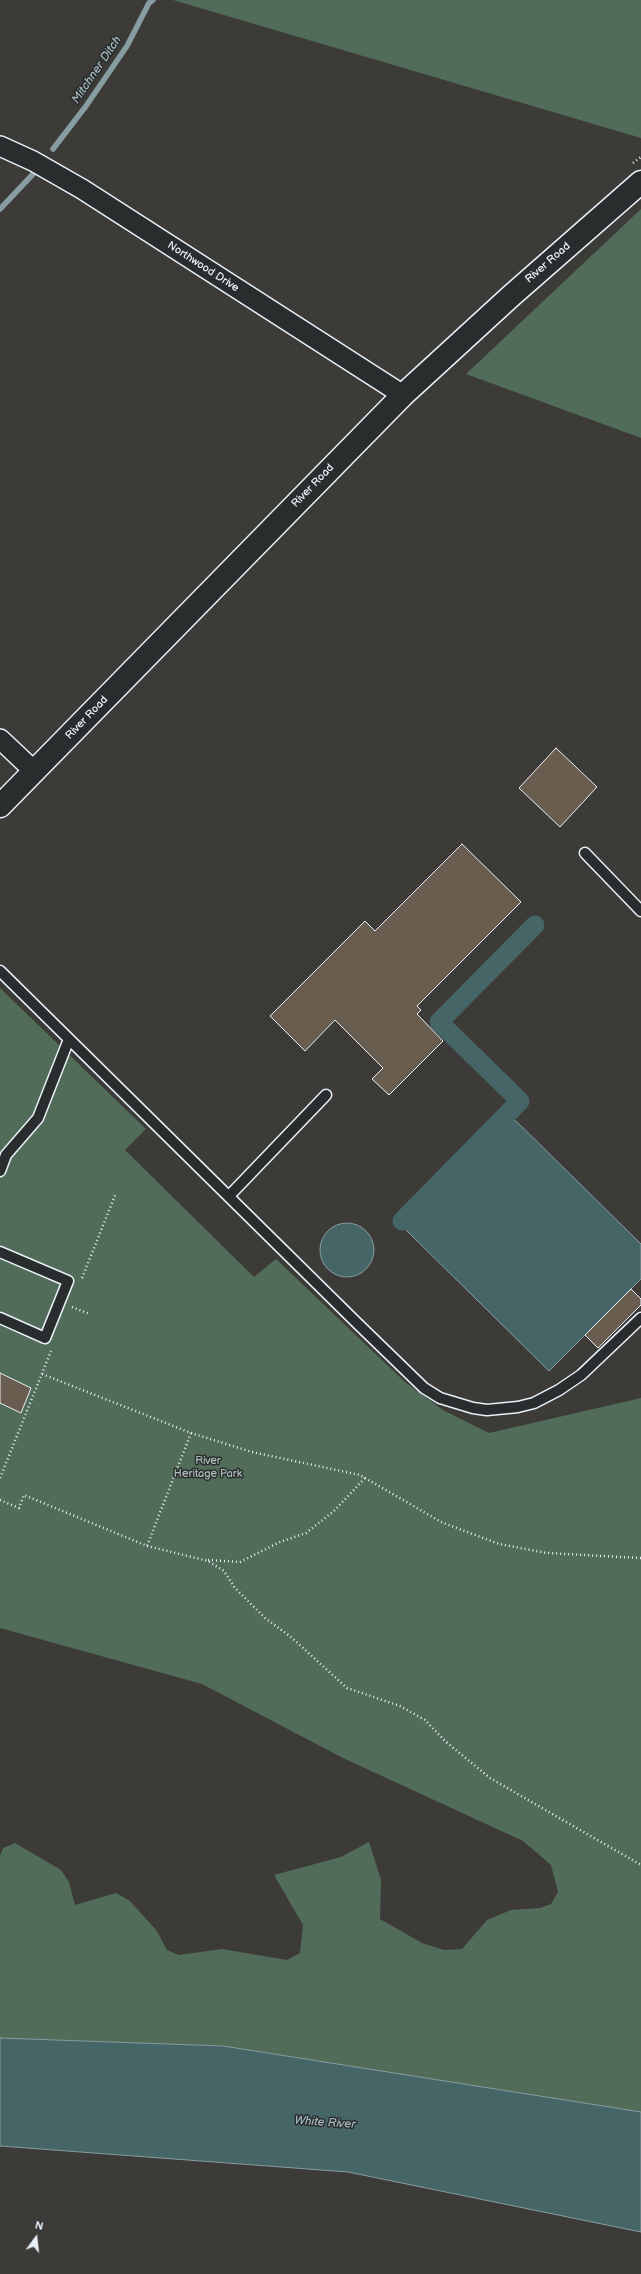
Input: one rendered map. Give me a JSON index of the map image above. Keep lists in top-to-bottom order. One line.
{"streets":{"street":["River Road","Northwood Drive"]},"crossings":[["River Road","Northwood Drive"]],"water":["Mitchner Ditch","White River"],"parks":["River Heritage Park"],"north":"top"}
